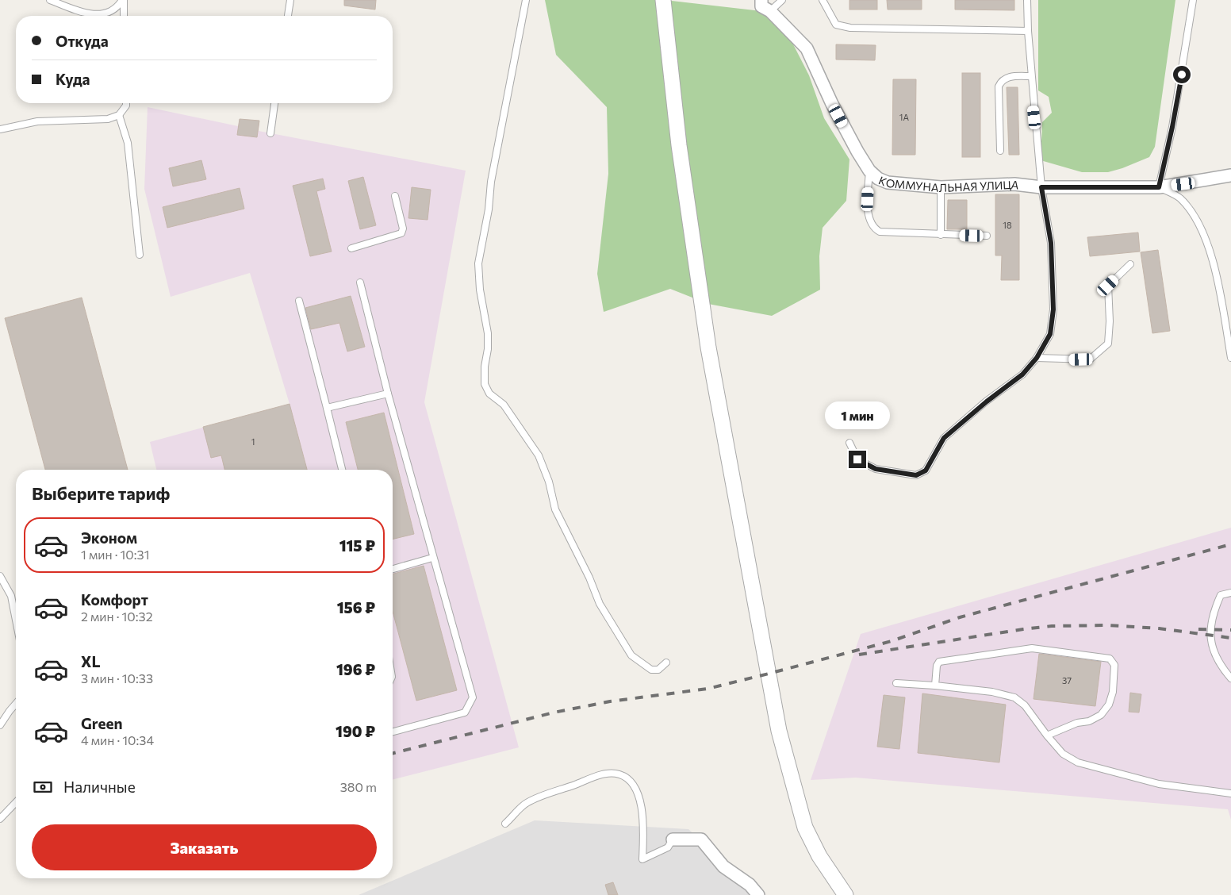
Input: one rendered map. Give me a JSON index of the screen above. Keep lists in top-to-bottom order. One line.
{"streets":{"street":["КОММУНАЛЬНАЯ УЛИЦА"]},"house_numbers":["1А","18","1","37"],"page":{"banner":["Откуда","Куда"],"bubble":"1 мин","heading":"Выберите тариф","list":[{"name":"Эконом","note":"1 мин · 10:31","value":"115 ₽"},{"name":"Комфорт","note":"2 мин · 10:32","value":"156 ₽"},{"name":"XL","note":"3 мин · 10:33","value":"196 ₽"},{"name":"Green","note":"4 мин · 10:34","value":"190 ₽"}],"pay":["Наличные","380 m"],"buttons":"Заказать"}}
